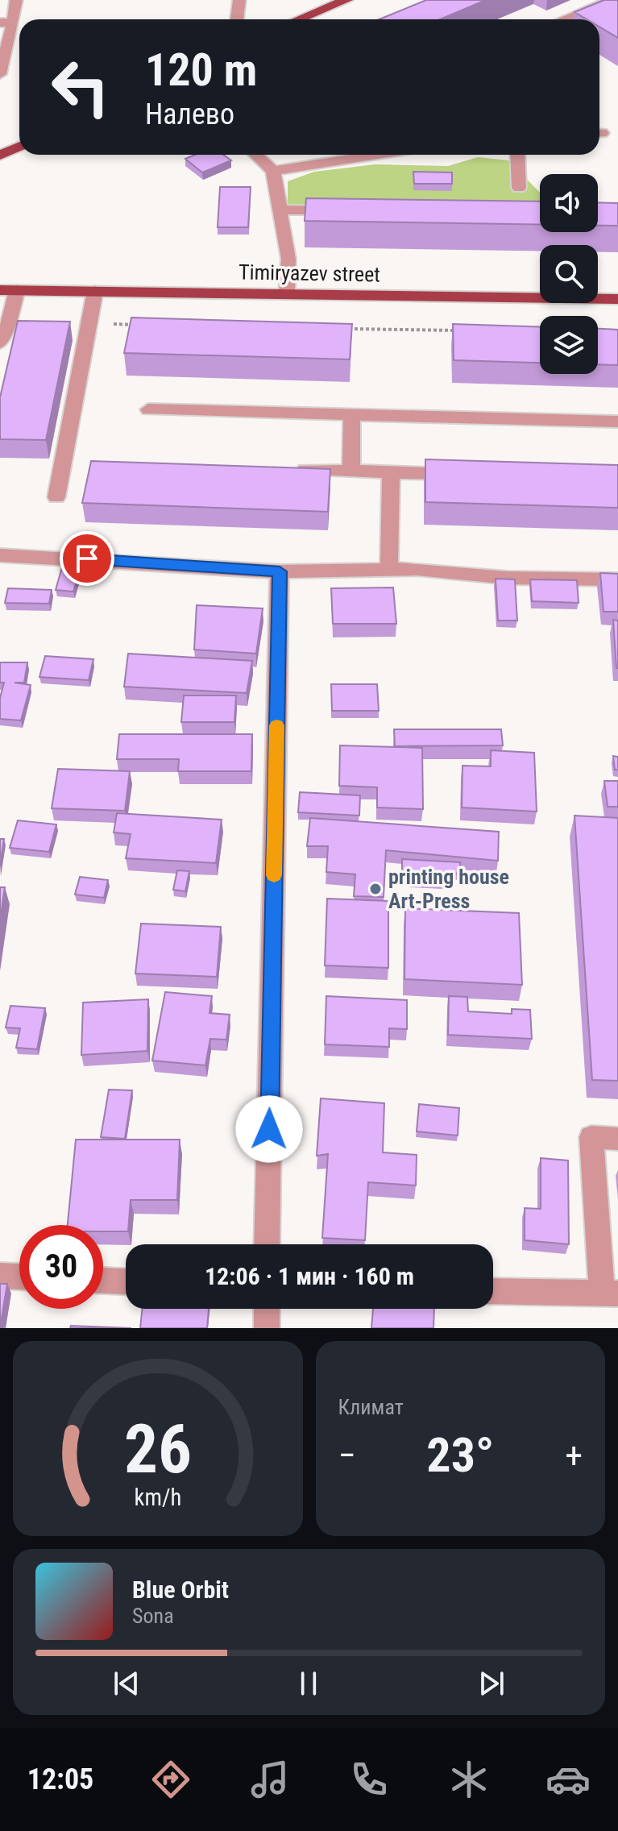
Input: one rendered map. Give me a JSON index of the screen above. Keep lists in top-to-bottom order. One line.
{"streets":{"main road":["Timiryazev street"]},"places":["printing house Art-Press"],"page":{"turn":["120 m","Налево"],"limit":"30","trip":"12:06 · 1 мин · 160 m","tile":"Климат","heat":["−","23°","+"],"song":["Blue Orbit","Sona"],"tabs":"12:05","gauge":["26","km/h"]}}
